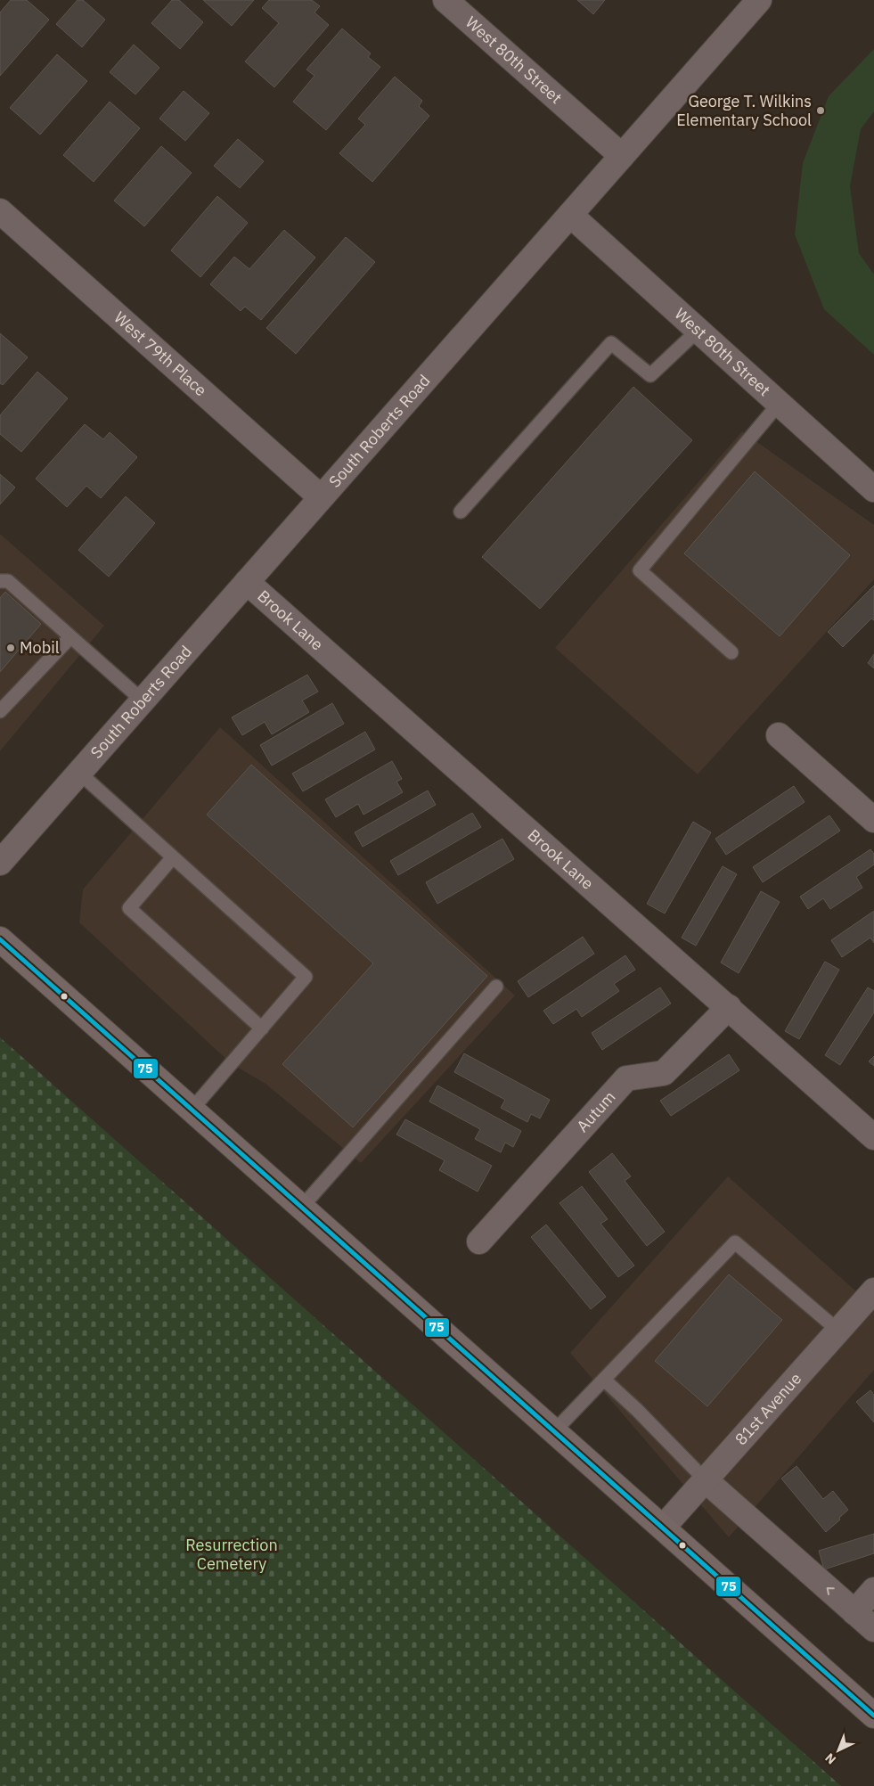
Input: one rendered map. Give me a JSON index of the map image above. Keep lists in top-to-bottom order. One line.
{"streets":{"street":["West 80th Street","West 79th Place","South Roberts Road","Brook Lane","Autum","81st Avenue"]},"crossings":[["West 80th Street","South Roberts Road"],["West 79th Place","South Roberts Road"],["South Roberts Road","Brook Lane"],["Brook Lane","Autum"]],"parks":["Resurrection Cemetery"],"places":["George T. Wilkins Elementary School","Mobil"],"lines":["transit line 75"],"north":"bottom left"}
